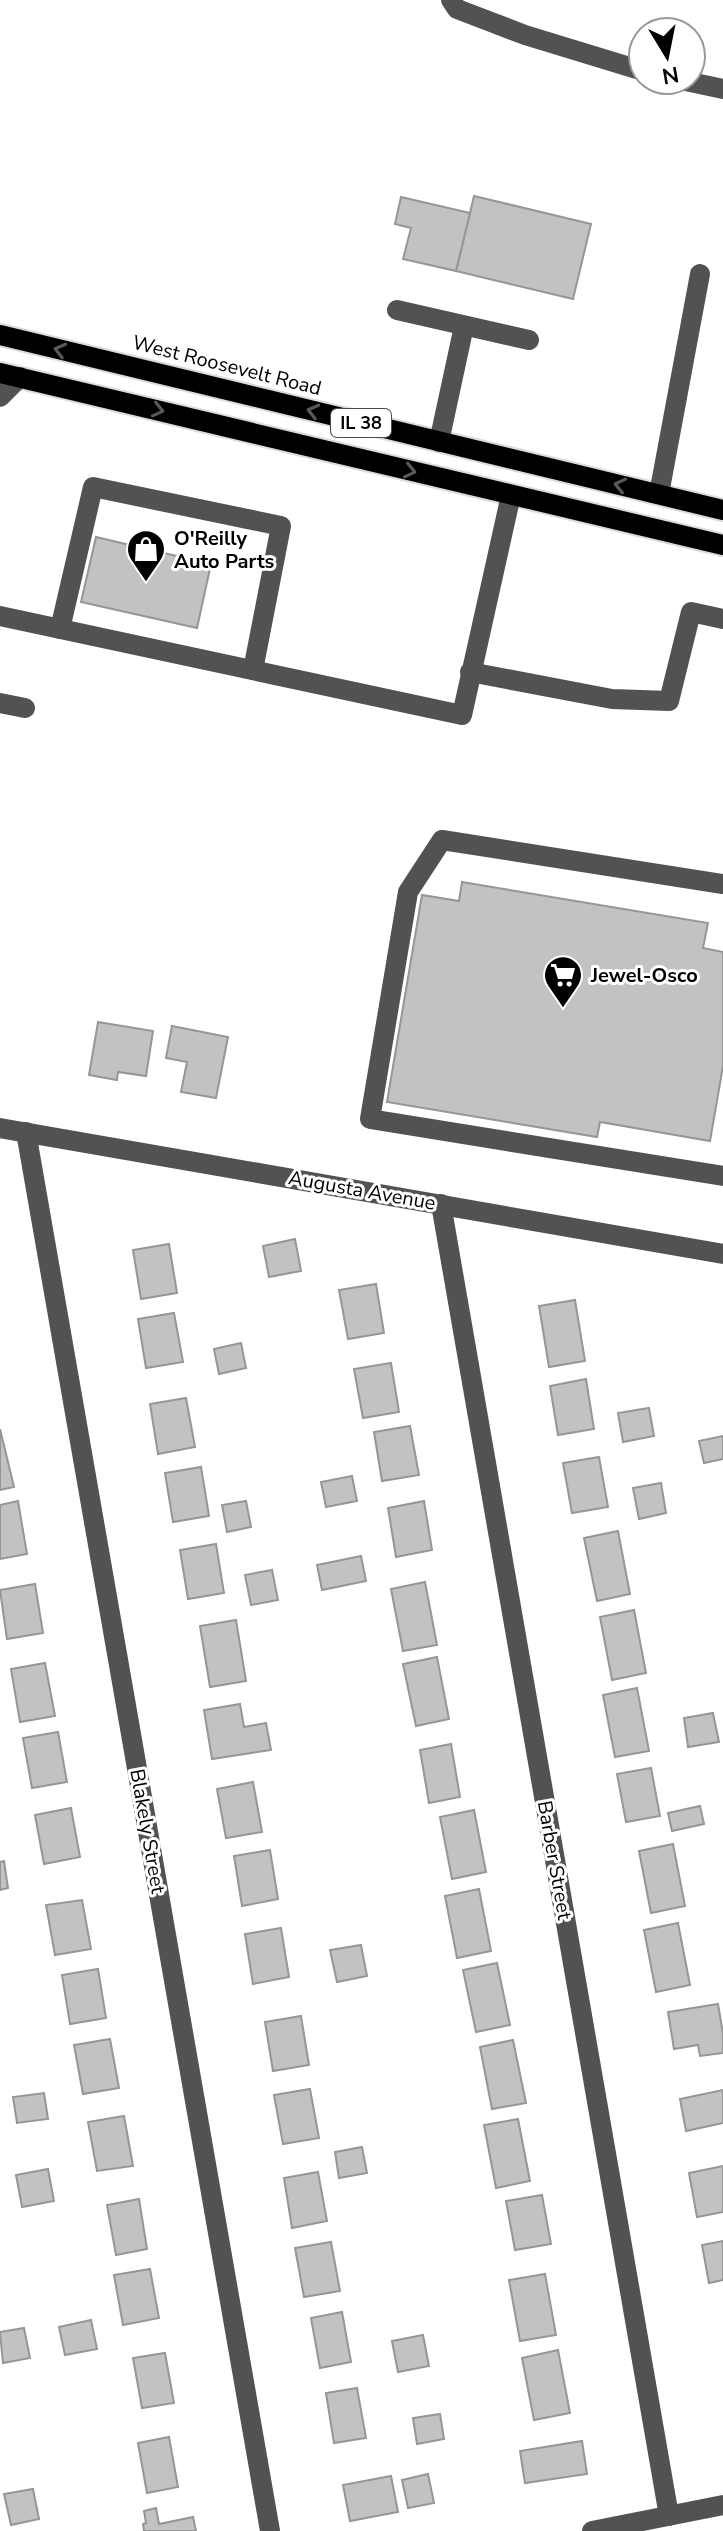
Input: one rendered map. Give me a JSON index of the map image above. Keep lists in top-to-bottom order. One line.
{"streets":{"main road":["West Roosevelt Road","IL 38"],"street":["Augusta Avenue","Blakely Street","Barber Street"]},"crossings":[["Augusta Avenue","Blakely Street"],["Augusta Avenue","Barber Street"]],"places":{"shop":["O'Reilly Auto Parts"],"supermarket":["Jewel-Osco"]},"north":"bottom"}
